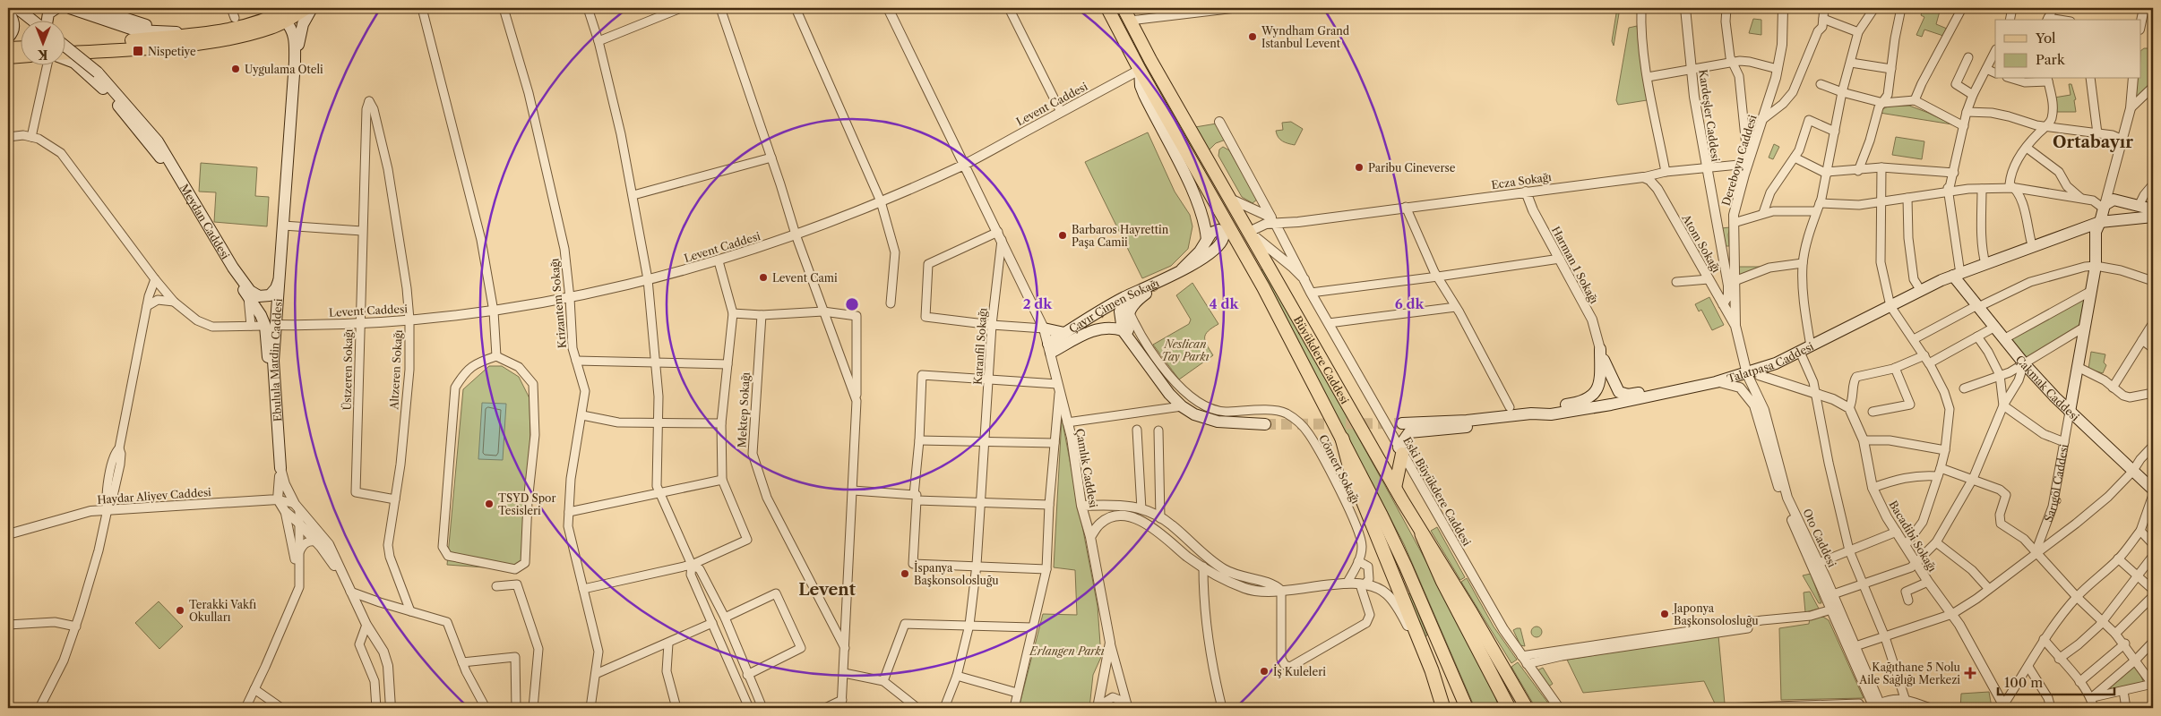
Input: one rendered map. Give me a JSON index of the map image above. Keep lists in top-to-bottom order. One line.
{"streets":{"main road":["Meydan Caddesi","Çayır Çimen Sokağı","Ebulula Mardin Caddesi","Büyükdere Caddesi","Talatpaşa Caddesi","Çakmak Caddesi","Sarıgöl Caddesi"],"street":["Levent Caddesi","Kardeşler Caddesi","Dereboyu Caddesi","Ecza Sokağı","Atom Sokağı","Harman 1 Sokağı","Krizantem Sokağı","Karanfil Sokağı","Üstzeren Sokağı","Altzeren Sokağı","Mektep Sokağı","Çamlık Caddesi","Cömert Sokağı","Eski Büyükdere Caddesi","Haydar Aliyev Caddesi","Bacadibi Sokağı","Oto Caddesi"]},"crossings":[["Levent Caddesi","Krizantem Sokağı"],["Levent Caddesi","Ebulula Mardin Caddesi"],["Levent Caddesi","Büyükdere Caddesi"],["Levent Caddesi","Üstzeren Sokağı"],["Levent Caddesi","Altzeren Sokağı"],["Kardeşler Caddesi","Ecza Sokağı"],["Kardeşler Caddesi","Atom Sokağı"],["Dereboyu Caddesi","Ecza Sokağı"],["Dereboyu Caddesi","Atom Sokağı"],["Dereboyu Caddesi","Talatpaşa Caddesi"],["Dereboyu Caddesi","Oto Caddesi"],["Ecza Sokağı","Atom Sokağı"],["Ecza Sokağı","Harman 1 Sokağı"],["Çayır Çimen Sokağı","Çamlık Caddesi"],["Karanfil Sokağı","Çamlık Caddesi"],["Talatpaşa Caddesi","Çakmak Caddesi"],["Talatpaşa Caddesi","Sarıgöl Caddesi"],["Talatpaşa Caddesi","Oto Caddesi"],["Üstzeren Sokağı","Altzeren Sokağı"],["Çakmak Caddesi","Sarıgöl Caddesi"]],"districts":["Ortabayır","Levent"],"parks":["Neslican Tay Parkı","Erlangen Parkı"],"places":{"other":["Wyndham Grand Istanbul Levent","Uygulama Oteli","Paribu Cineverse","Barbaros Hayrettin Paşa Camii","Levent Cami","TSYD Spor Tesisleri","İspanya Başkonsolosluğu","Terakki Vakfı Okulları","Japonya Başkonsolosluğu","İş Kuleleri"],"transit":["Nispetiye"],"health":["Kağıthane 5 Nolu Aile Sağlığı Merkezi"]},"legend":["Yol","Park"],"scale_bar":"100 m","north":"bottom","rings":["2 dk","4 dk","6 dk"]}
